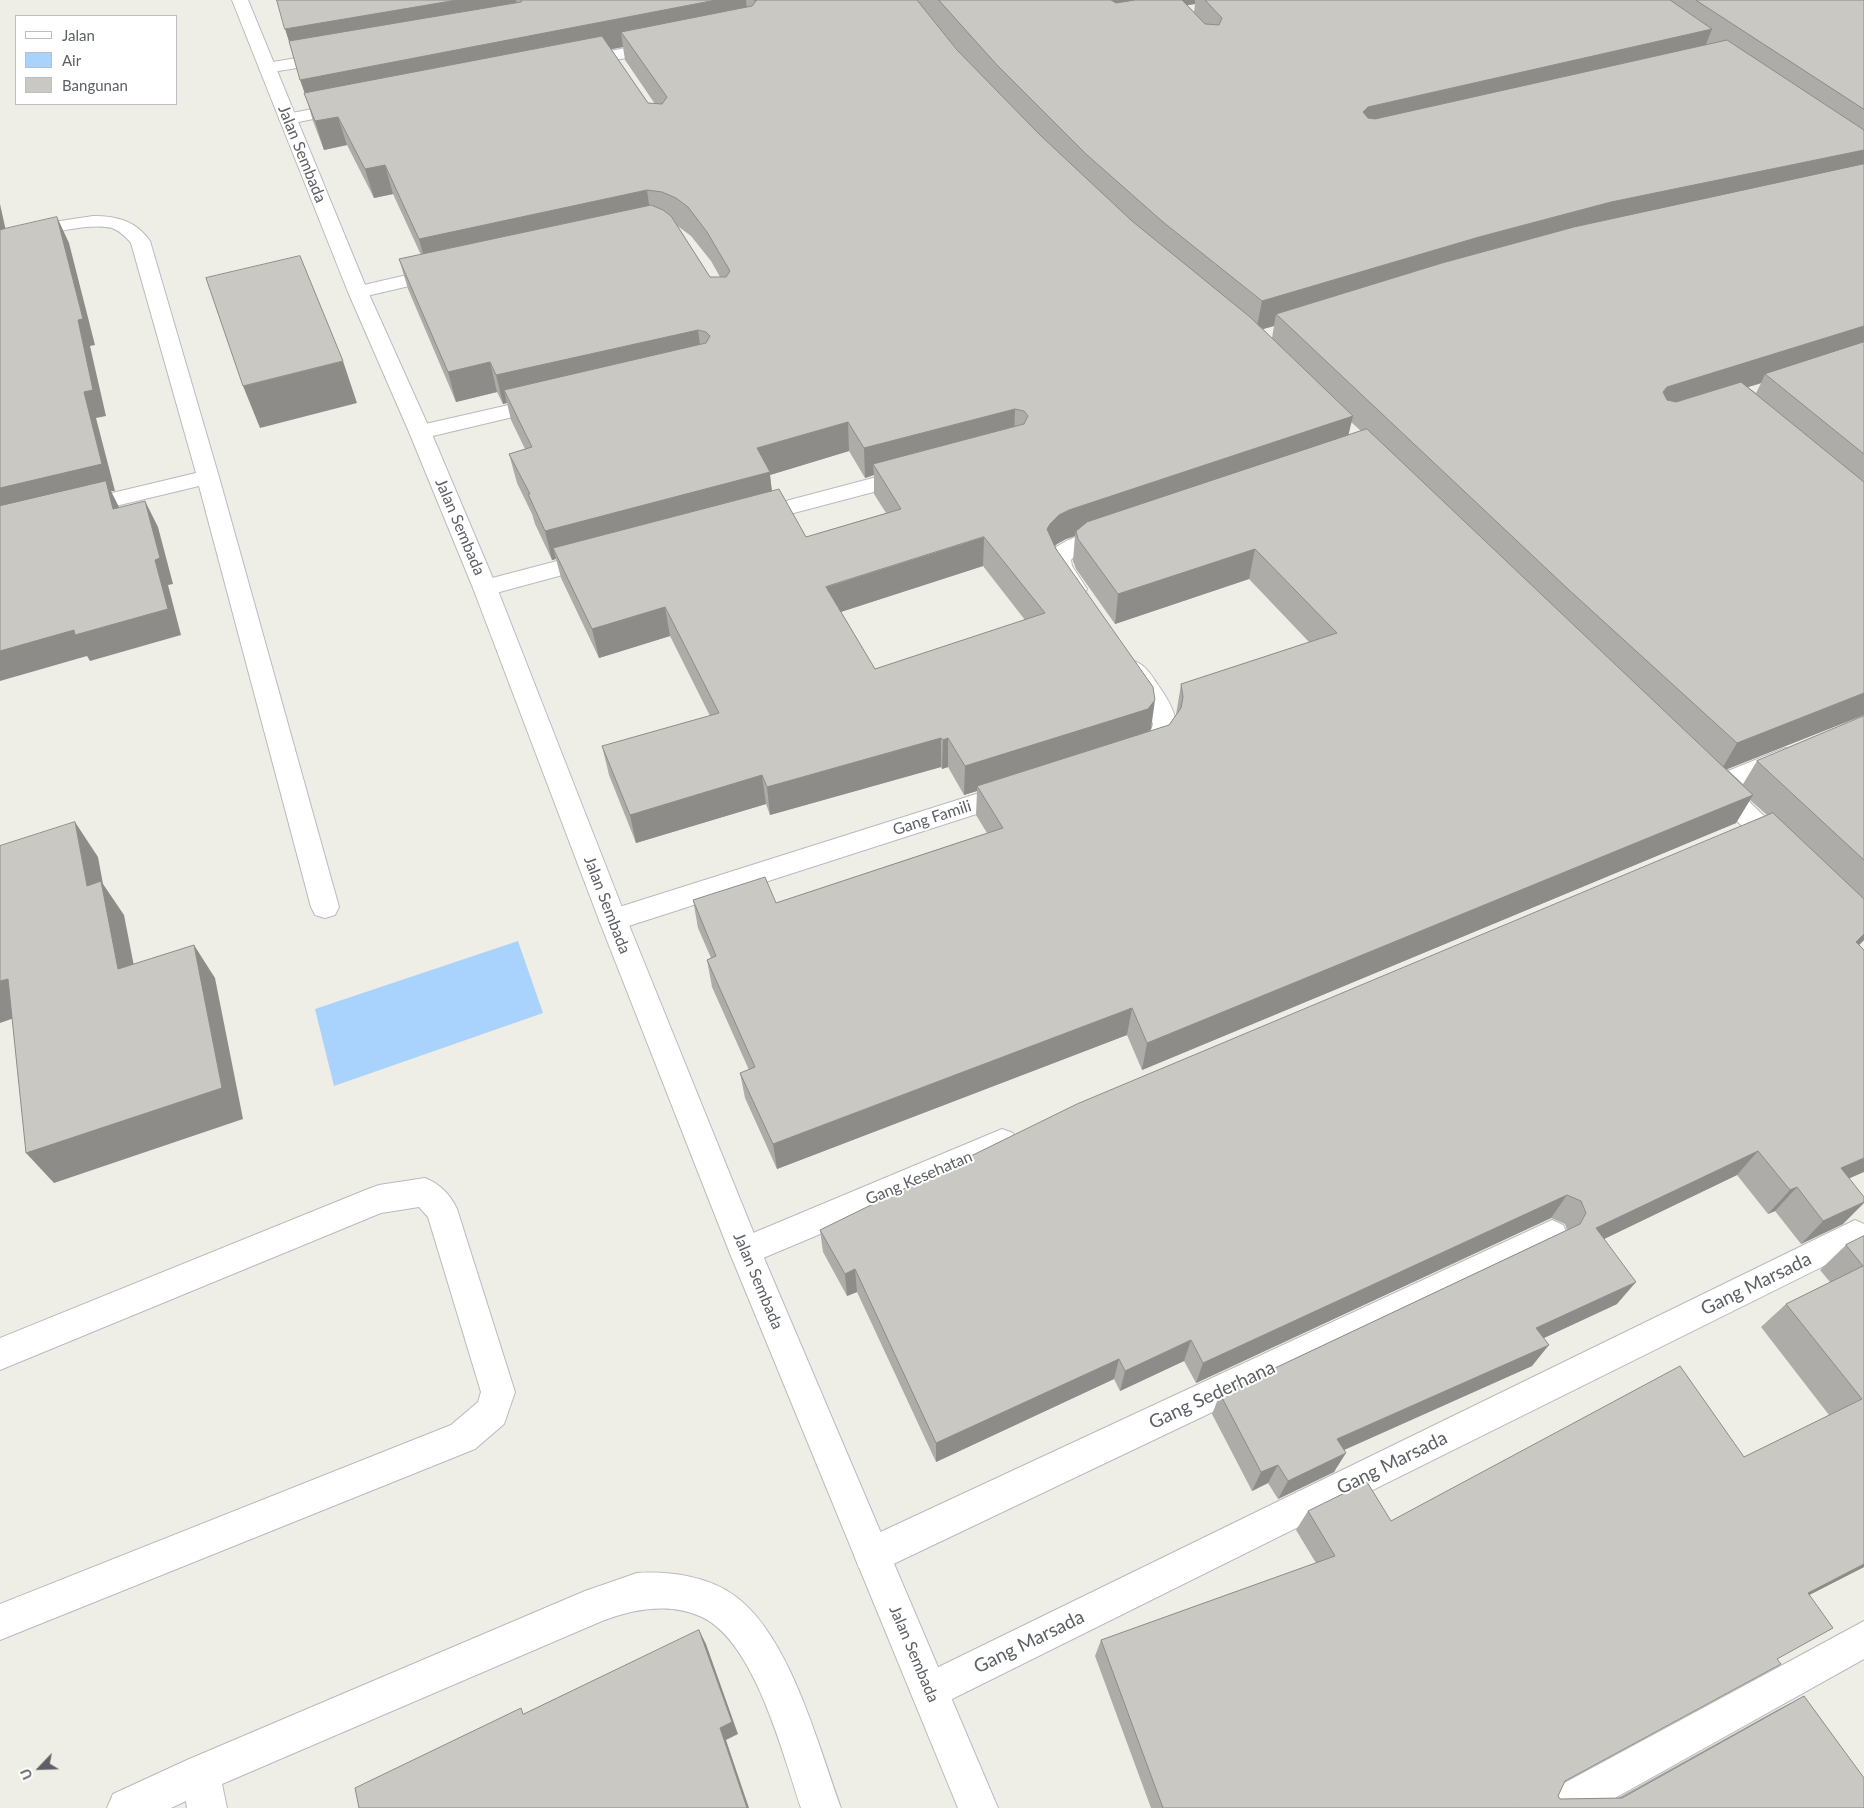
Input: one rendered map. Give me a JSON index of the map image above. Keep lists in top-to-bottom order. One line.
{"streets":{"street":["Jalan Sembada","Gang Famili","Gang Kesehatan","Gang Marsada","Gang Sederhana"]},"crossings":[["Jalan Sembada","Gang Famili"],["Jalan Sembada","Gang Kesehatan"],["Jalan Sembada","Gang Marsada"],["Jalan Sembada","Gang Sederhana"]],"legend":["Jalan","Air","Bangunan"],"north":"bottom left"}
